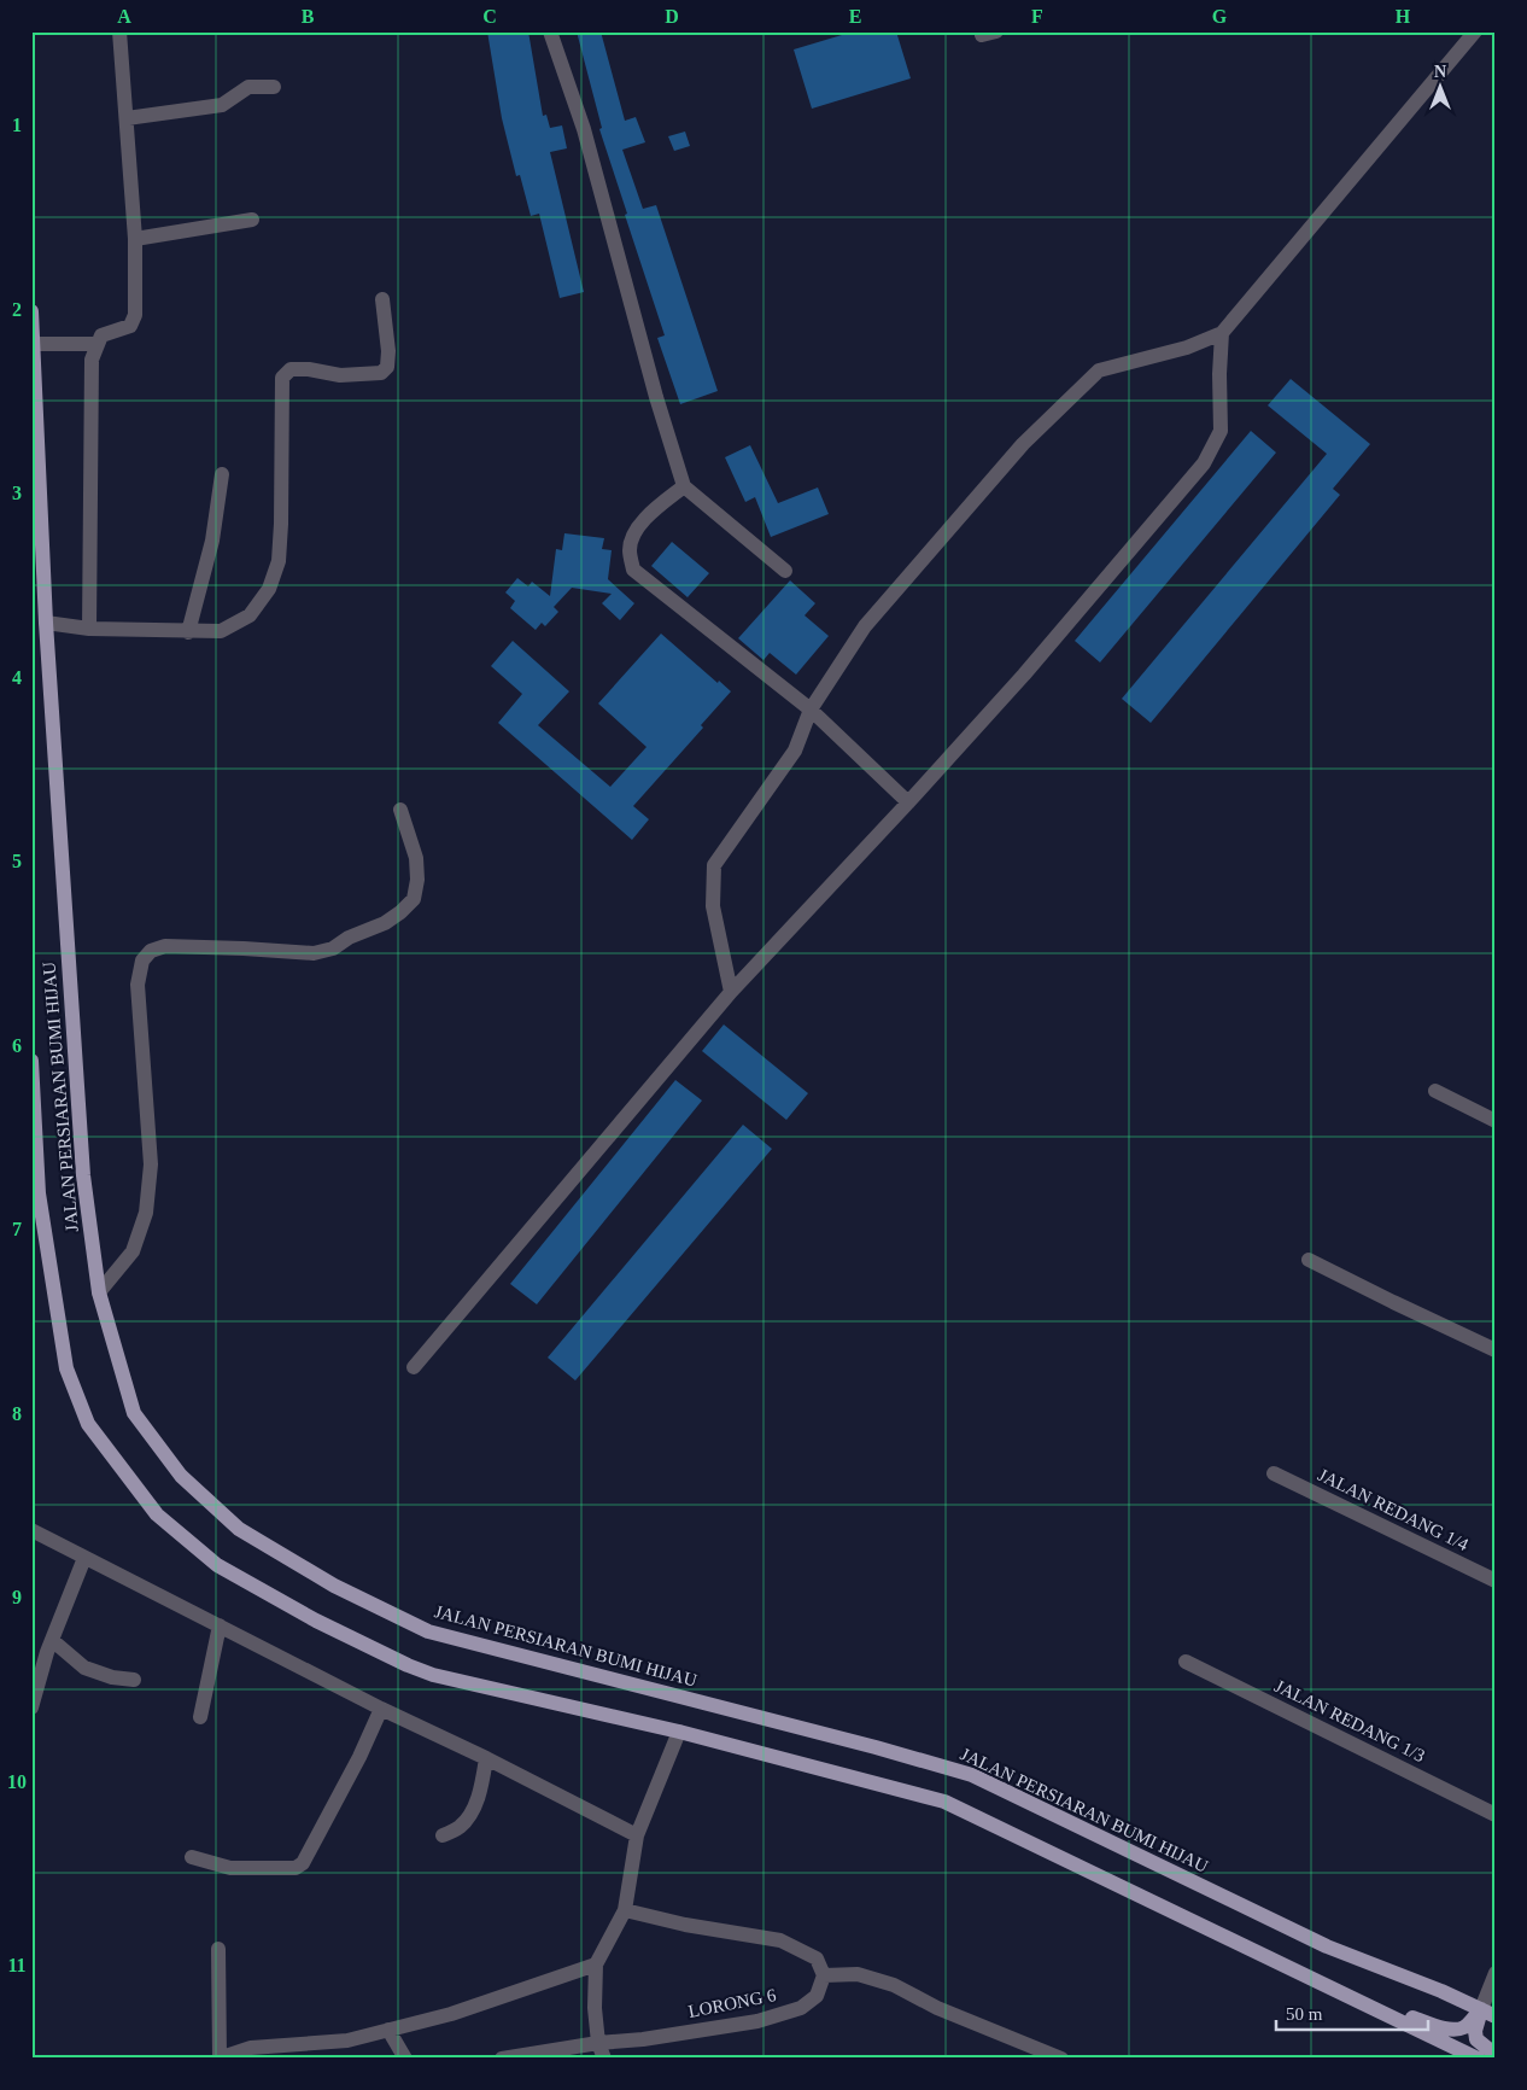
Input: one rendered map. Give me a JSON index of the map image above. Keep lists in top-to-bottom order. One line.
{"streets":{"main road":["JALAN PERSIARAN BUMI HIJAU"],"street":["JALAN REDANG 1/4","JALAN REDANG 1/3","LORONG 6"]},"scale_bar":"50 m","north":"top","grid":{"columns":["A","B","C","D","E","F","G","H"],"rows":["1","2","3","4","5","6","7","8","9","10","11"]}}
